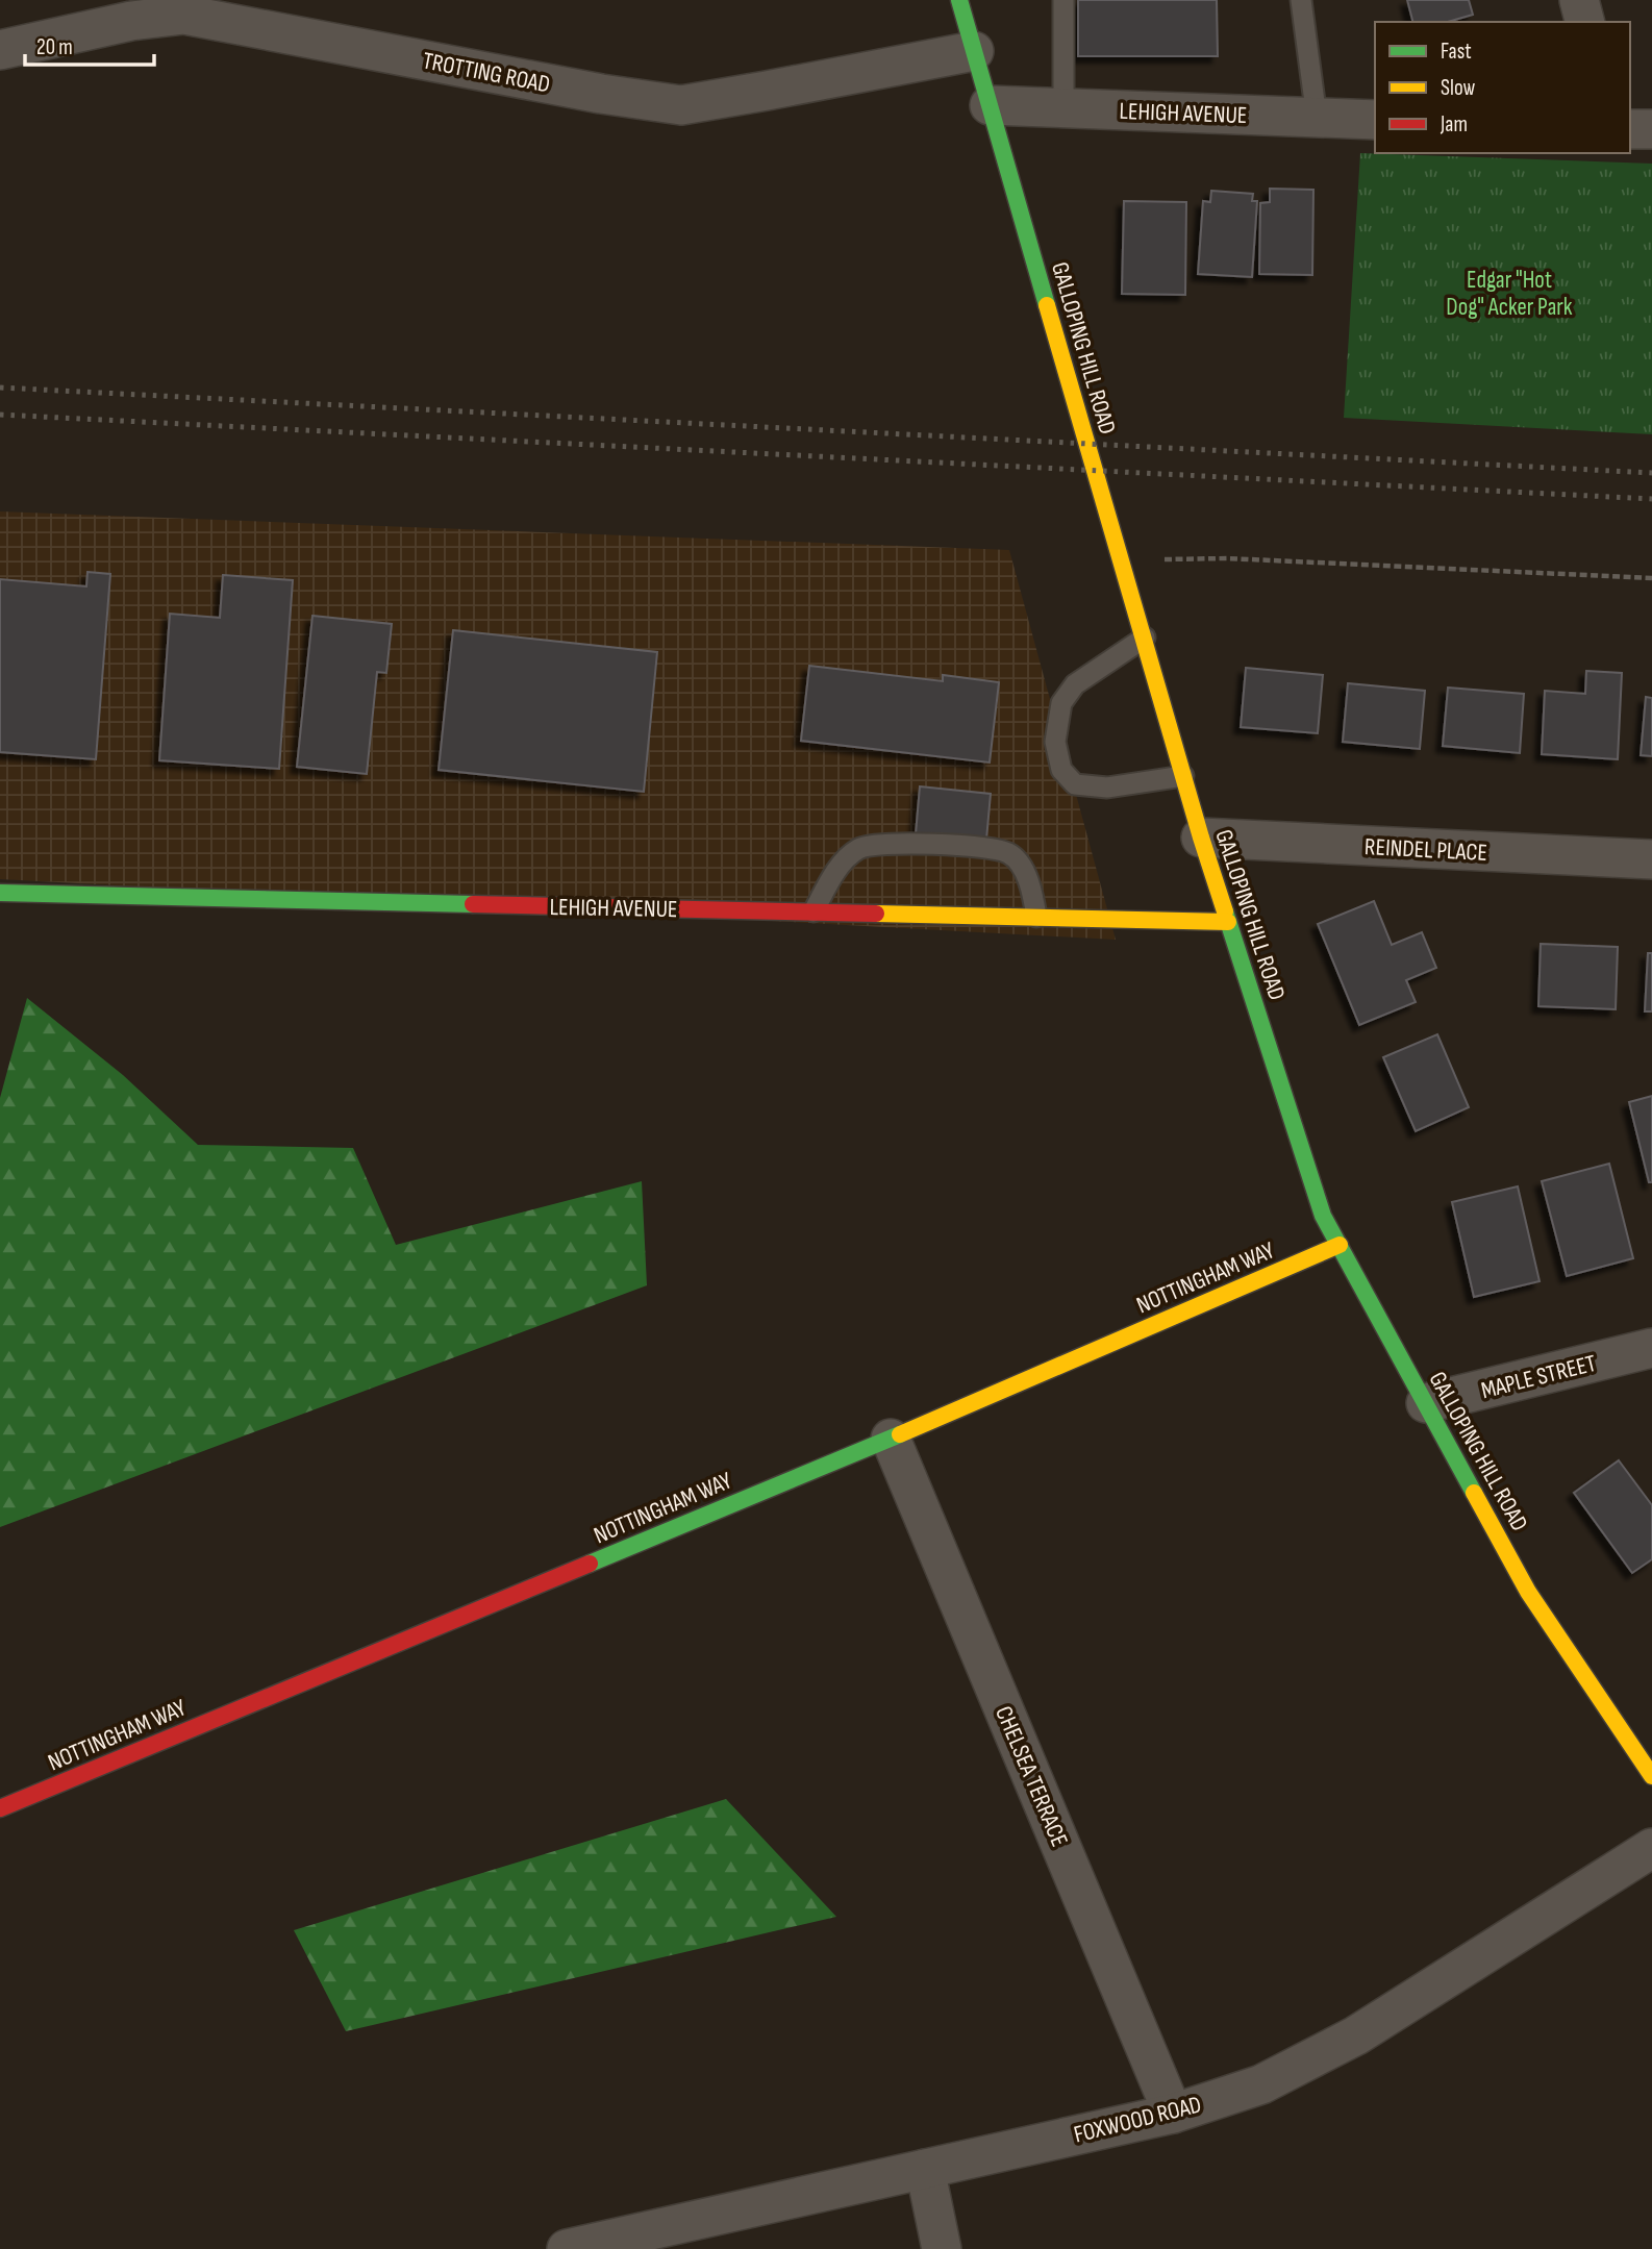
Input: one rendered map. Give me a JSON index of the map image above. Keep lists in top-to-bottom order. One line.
{"streets":{"street":["TROTTING ROAD","LEHIGH AVENUE","GALLOPING HILL ROAD","REINDEL PLACE","NOTTINGHAM WAY","MAPLE STREET","CHELSEA TERRACE","FOXWOOD ROAD"]},"crossings":[["TROTTING ROAD","GALLOPING HILL ROAD"],["LEHIGH AVENUE","GALLOPING HILL ROAD"],["GALLOPING HILL ROAD","REINDEL PLACE"],["GALLOPING HILL ROAD","NOTTINGHAM WAY"],["GALLOPING HILL ROAD","MAPLE STREET"],["NOTTINGHAM WAY","CHELSEA TERRACE"],["CHELSEA TERRACE","FOXWOOD ROAD"]],"parks":["Edgar \"Hot Dog\" Acker Park"],"legend":["Fast","Slow","Jam"],"scale_bar":"20 m"}
